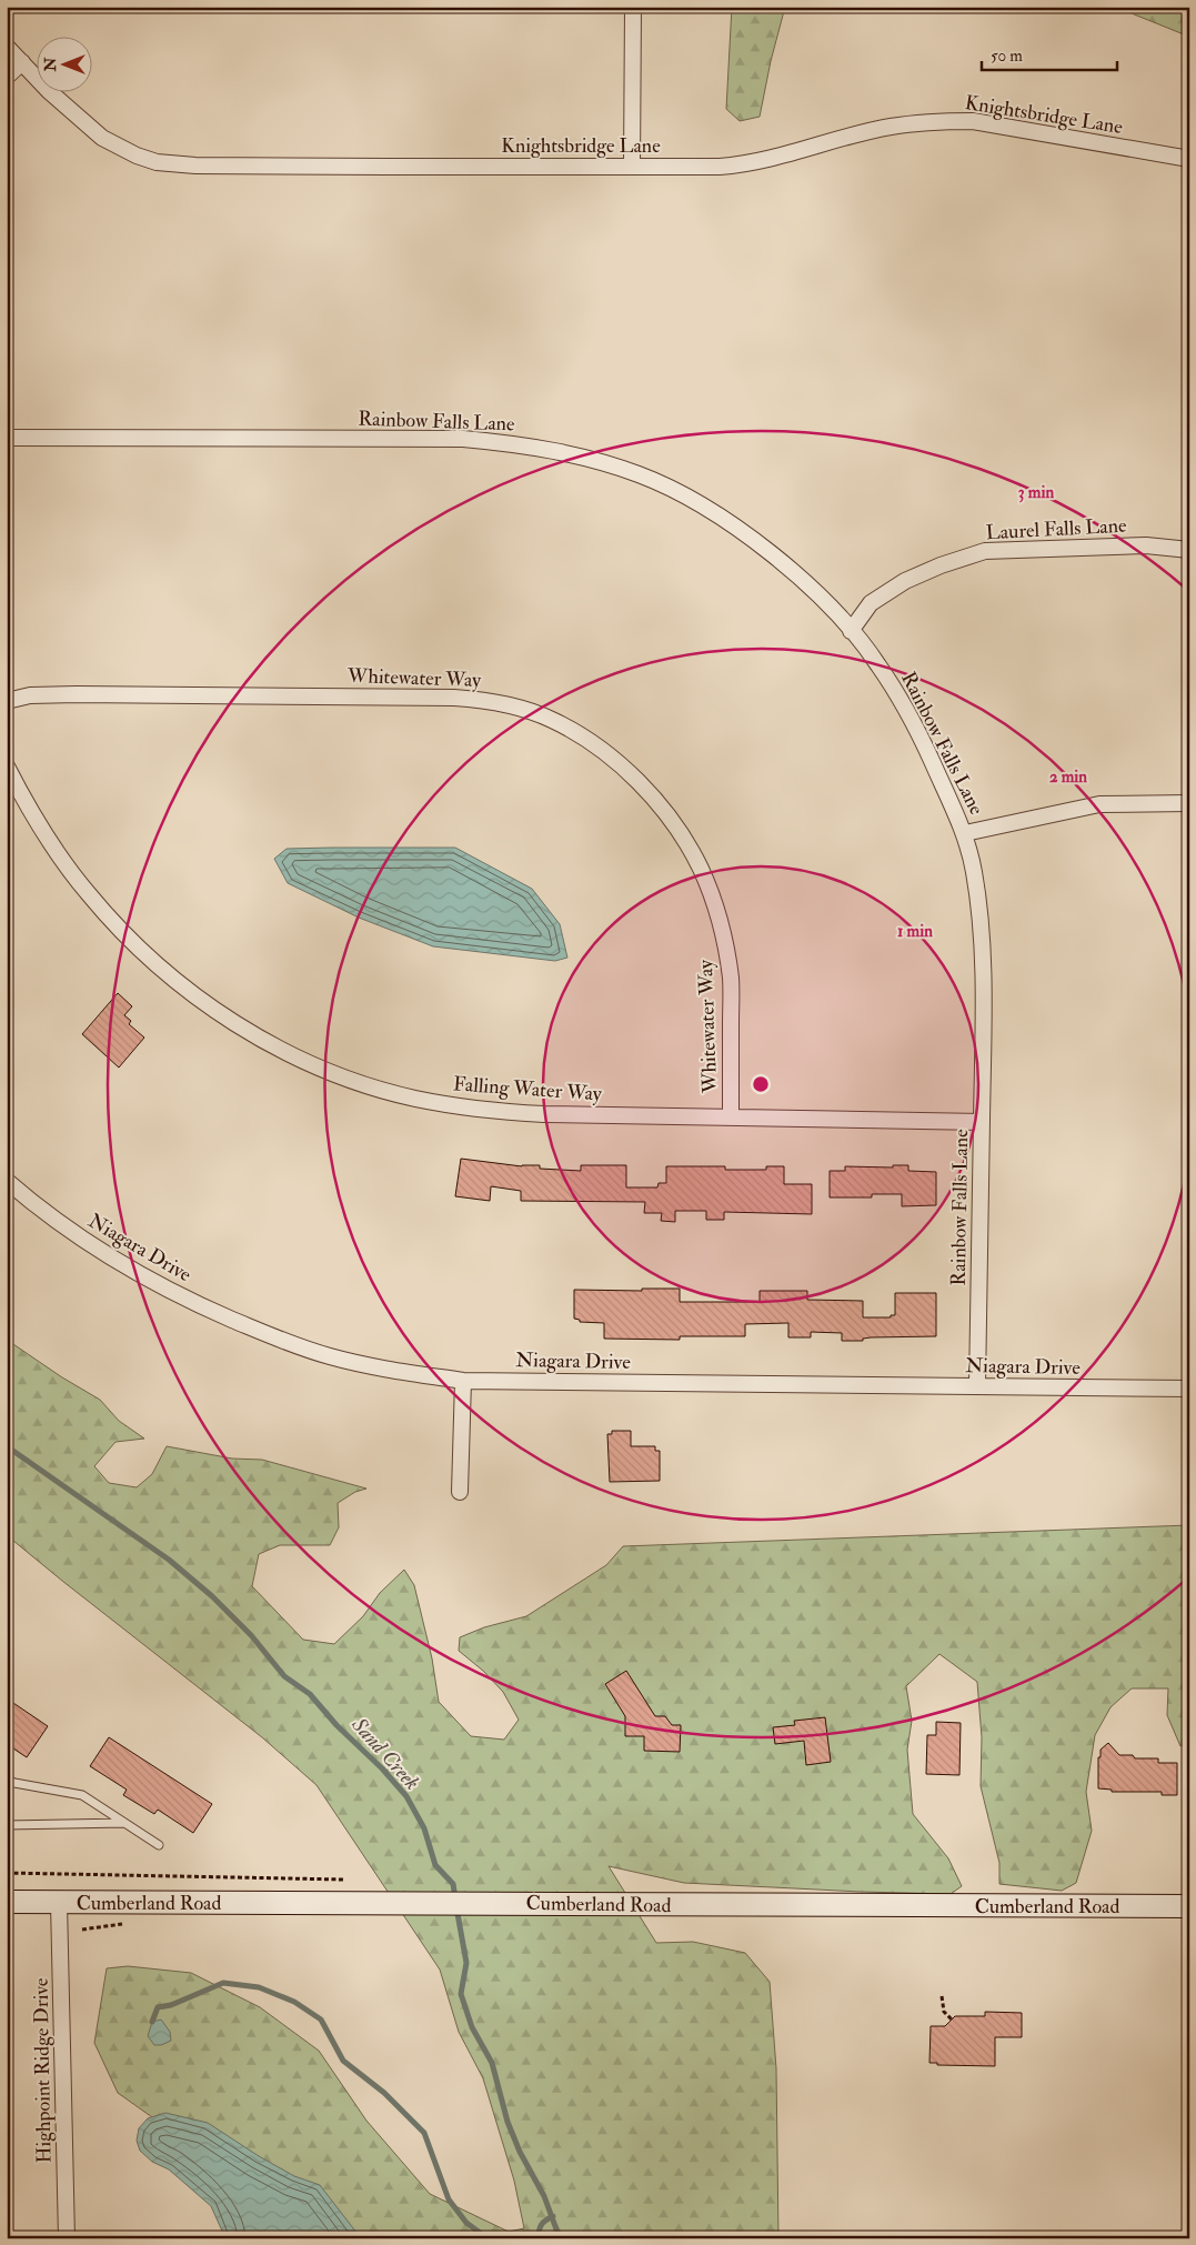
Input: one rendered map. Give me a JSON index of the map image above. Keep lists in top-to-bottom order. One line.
{"streets":{"main road":["Cumberland Road"],"street":["Knightsbridge Lane","Rainbow Falls Lane","Laurel Falls Lane","Whitewater Way","Falling Water Way","Niagara Drive","Highpoint Ridge Drive"]},"crossings":[["Rainbow Falls Lane","Laurel Falls Lane"],["Rainbow Falls Lane","Falling Water Way"],["Rainbow Falls Lane","Niagara Drive"],["Whitewater Way","Falling Water Way"],["Cumberland Road","Highpoint Ridge Drive"]],"water":["Sand Creek"],"scale_bar":"50 m","north":"left","rings":["3 min","2 min","1 min"]}
